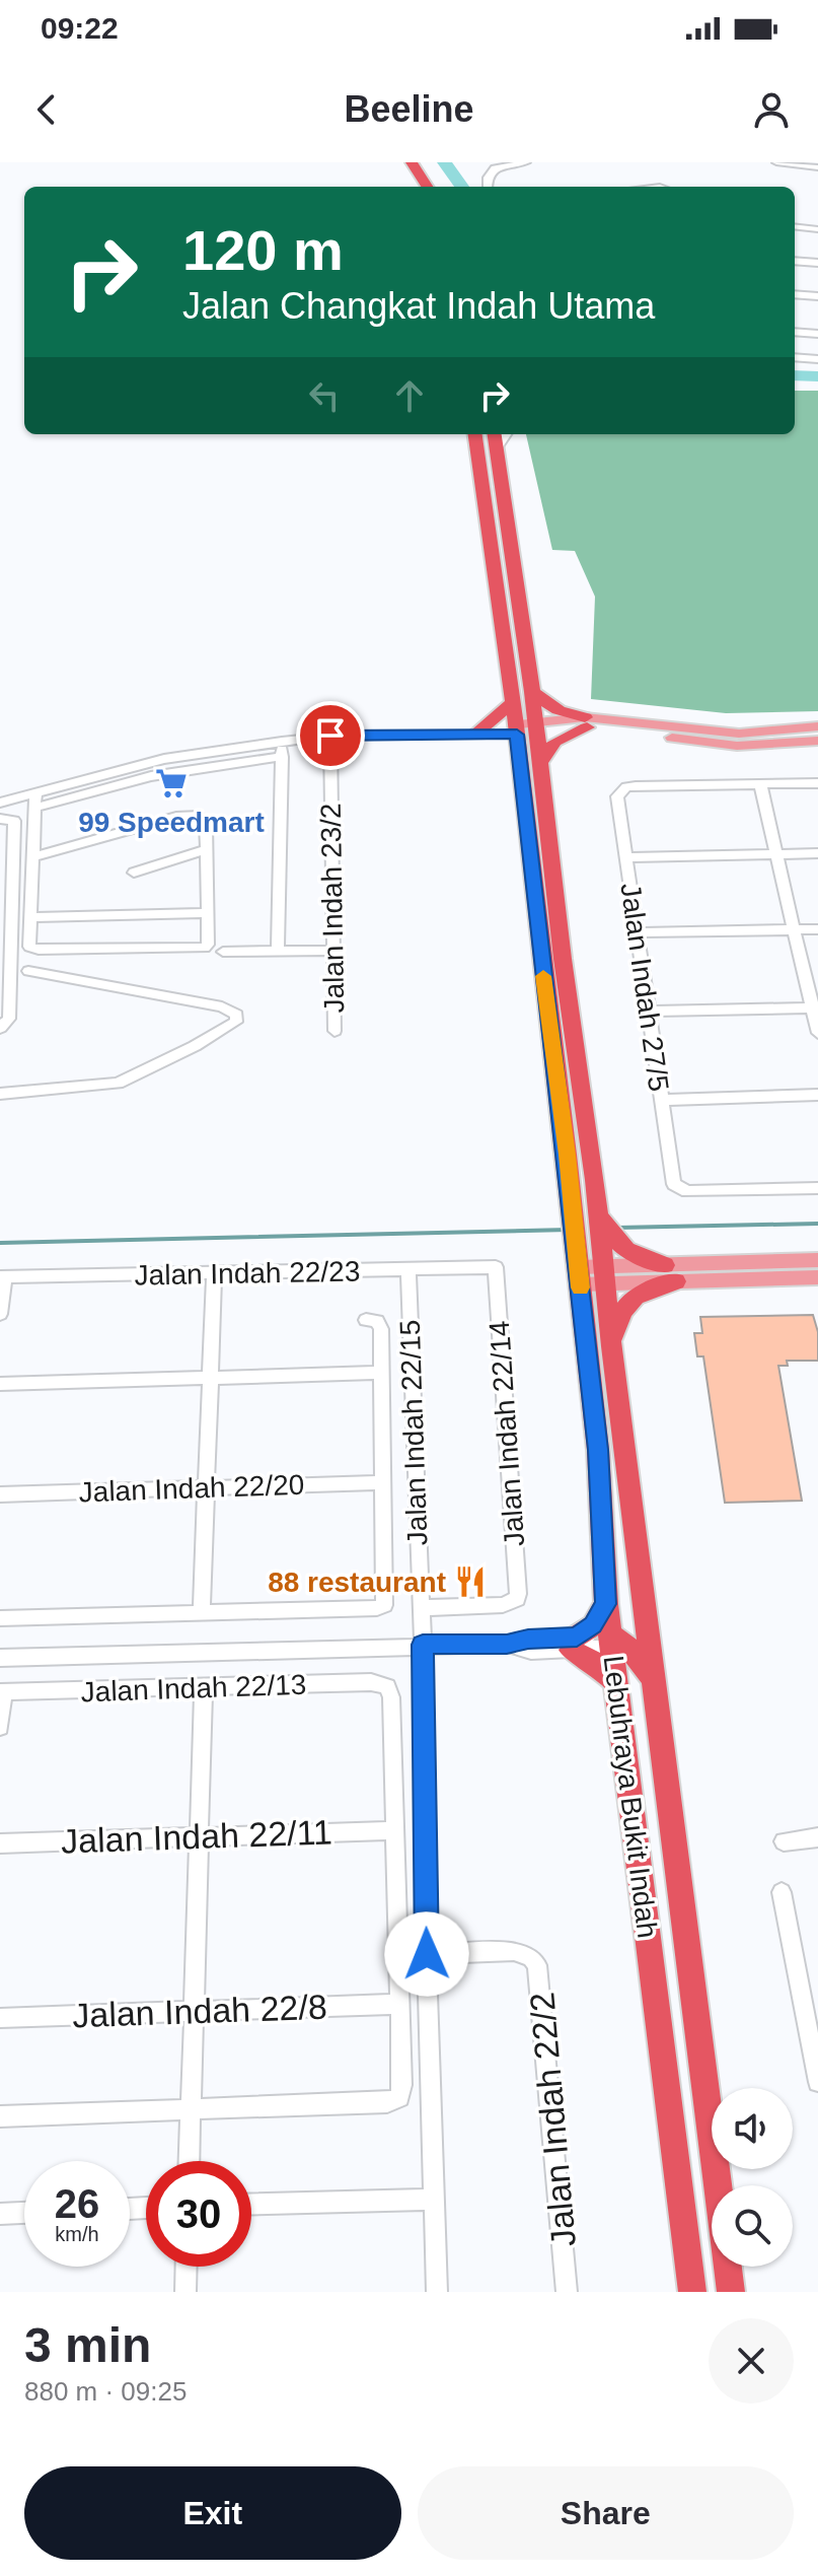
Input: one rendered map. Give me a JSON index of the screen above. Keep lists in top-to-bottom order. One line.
{"streets":{"highway":["Lebuhraya Bukit Indah"],"street":["Jalan Indah 23/2","Jalan Indah 27/5","Jalan Indah 22/23","Jalan Indah 22/15","Jalan Indah 22/14","Jalan Indah 22/20","Jalan Indah 22/13","Jalan Indah 22/11","Jalan Indah 22/8","Jalan Indah 22/2"]},"crossings":[["Jalan Indah 22/23","Jalan Indah 22/15"],["Jalan Indah 22/23","Jalan Indah 22/14"],["Jalan Indah 22/15","Jalan Indah 22/14"],["Jalan Indah 22/15","Jalan Indah 22/2"],["Jalan Indah 22/13","Jalan Indah 22/11"]],"places":{"supermarket":["99 Speedmart"],"restaurant":["88 restaurant"]},"page":{"status":"09:22","header":"Beeline","turn":["120 m","Jalan Changkat Indah Utama"],"speed":"26 km/h","limit":"30","heading":["3 min","880 m · 09:25"],"buttons":["Exit","Share"]}}
